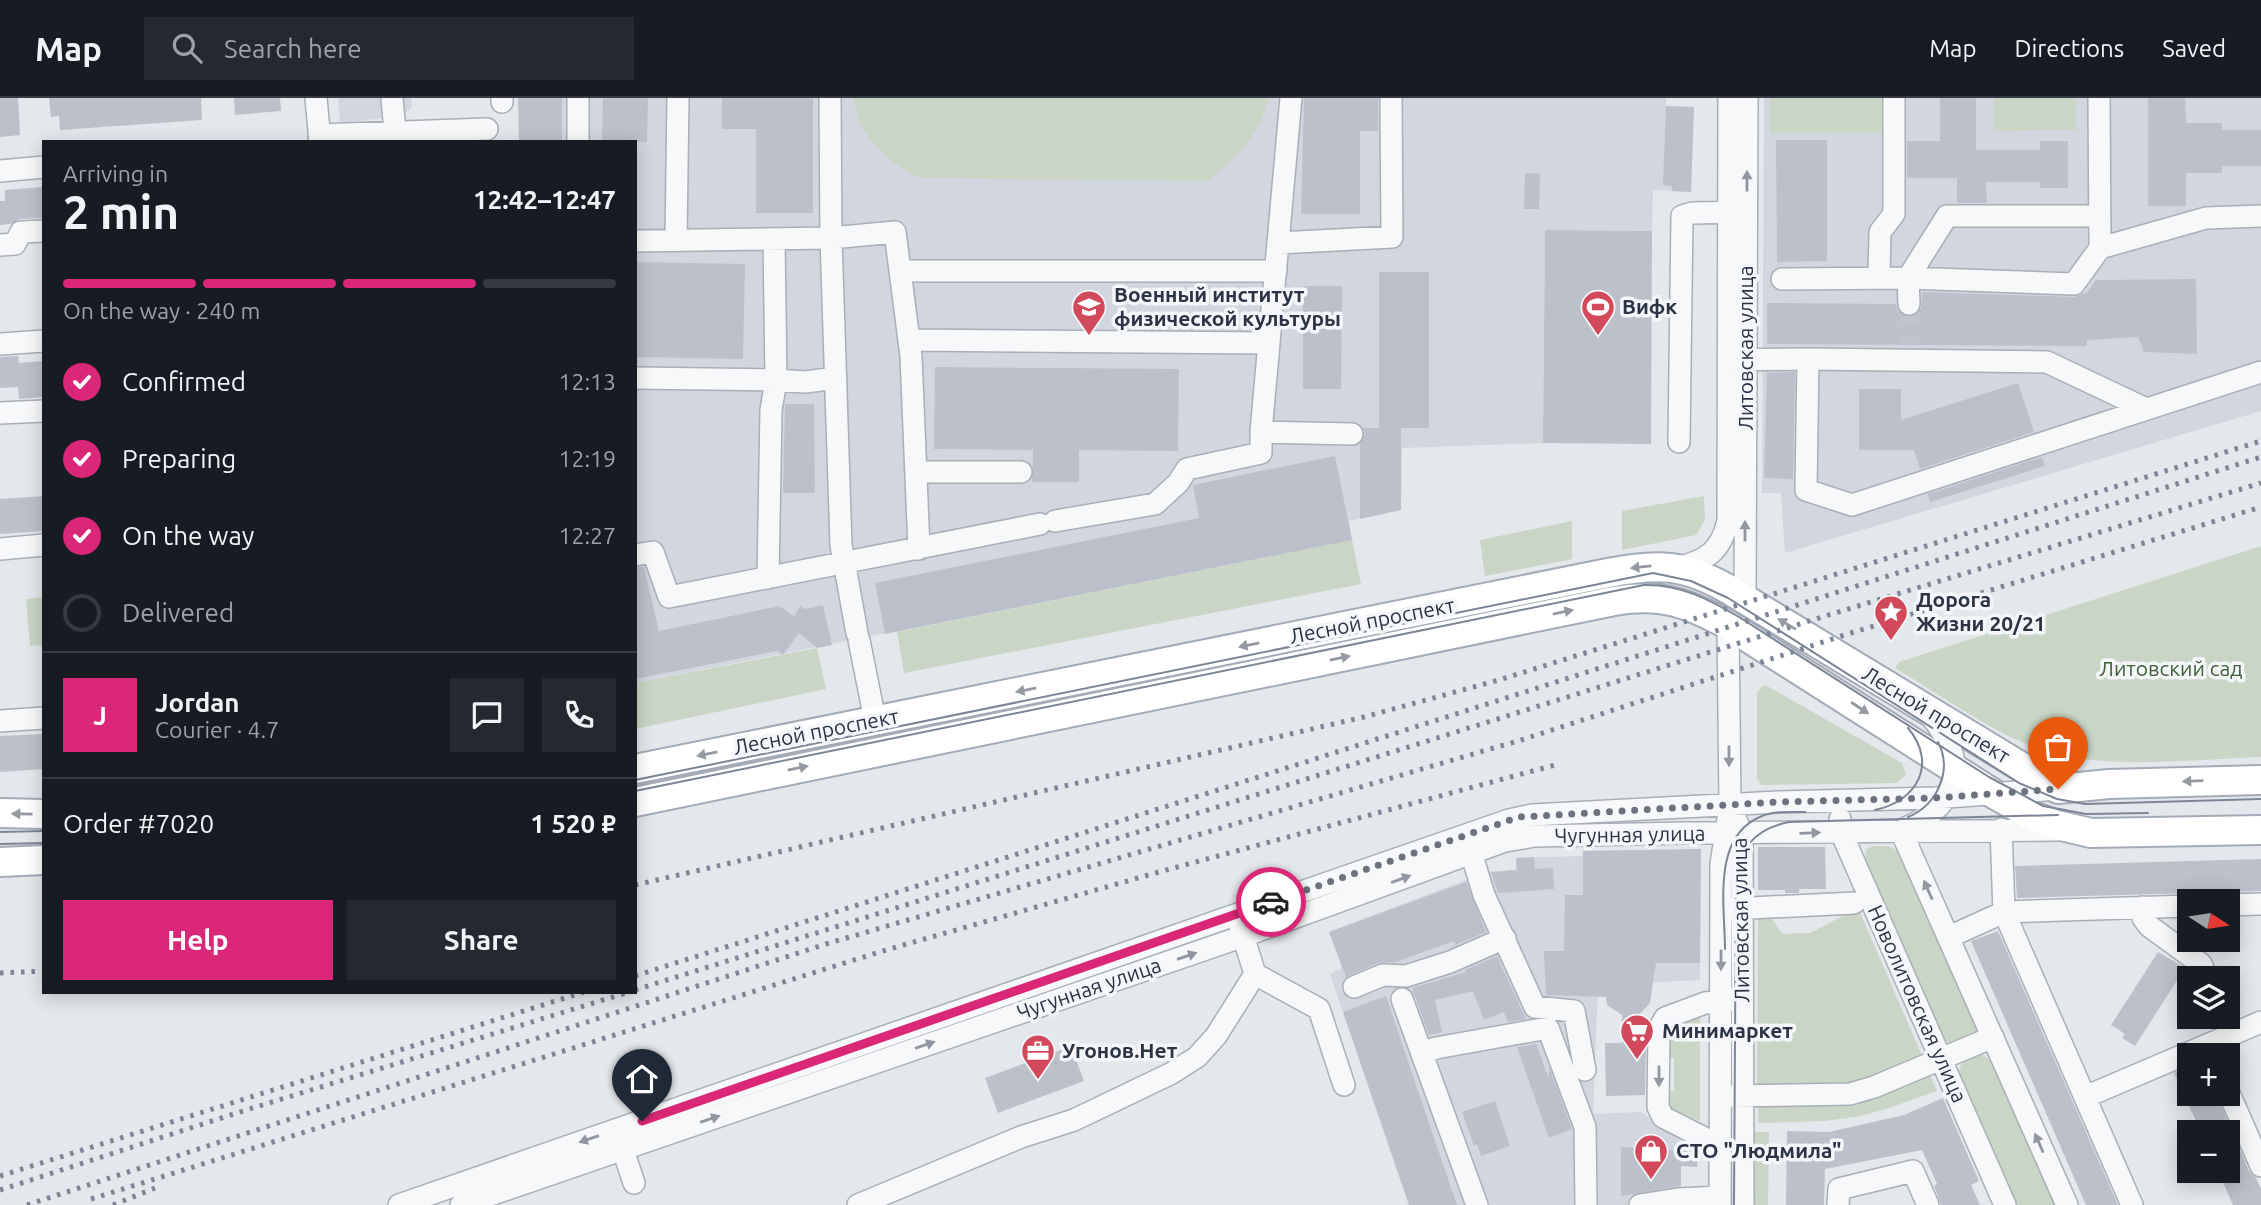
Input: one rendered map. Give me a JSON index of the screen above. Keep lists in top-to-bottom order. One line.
{"streets":{"main road":["Лесной проспект"],"street":["Литовская улица","Чугунная улица","Новолитовская улица"]},"crossings":[["Литовская улица","Лесной проспект"],["Литовская улица","Чугунная улица"],["Лесной проспект","Чугунная улица"],["Лесной проспект","Новолитовская улица"]],"parks":["Литовский сад"],"places":{"school or university":["Военный институт физической культуры"],"sports":["Вифк"],"place":["Дорога Жизни 20/21"],"supermarket":["Минимаркет"],"office":["Угонов.Нет"],"shop":["СТО \"Людмила\""]},"north":"right","page":{"header":"Map","search":"Search here","nav":["Map","Directions","Saved"],"heading":["2 min","Arriving in","12:42–12:47"],"panel":["Jordan","Courier · 4.7","Order #7020","1 520 ₽"],"bar":"On the way · 240 m","list":[["Confirmed","12:13"],["Preparing","12:19"],["On the way","12:27"],"Delivered"],"round":"J","buttons":["Help","Share"],"map_buttons":["+","−"]}}
